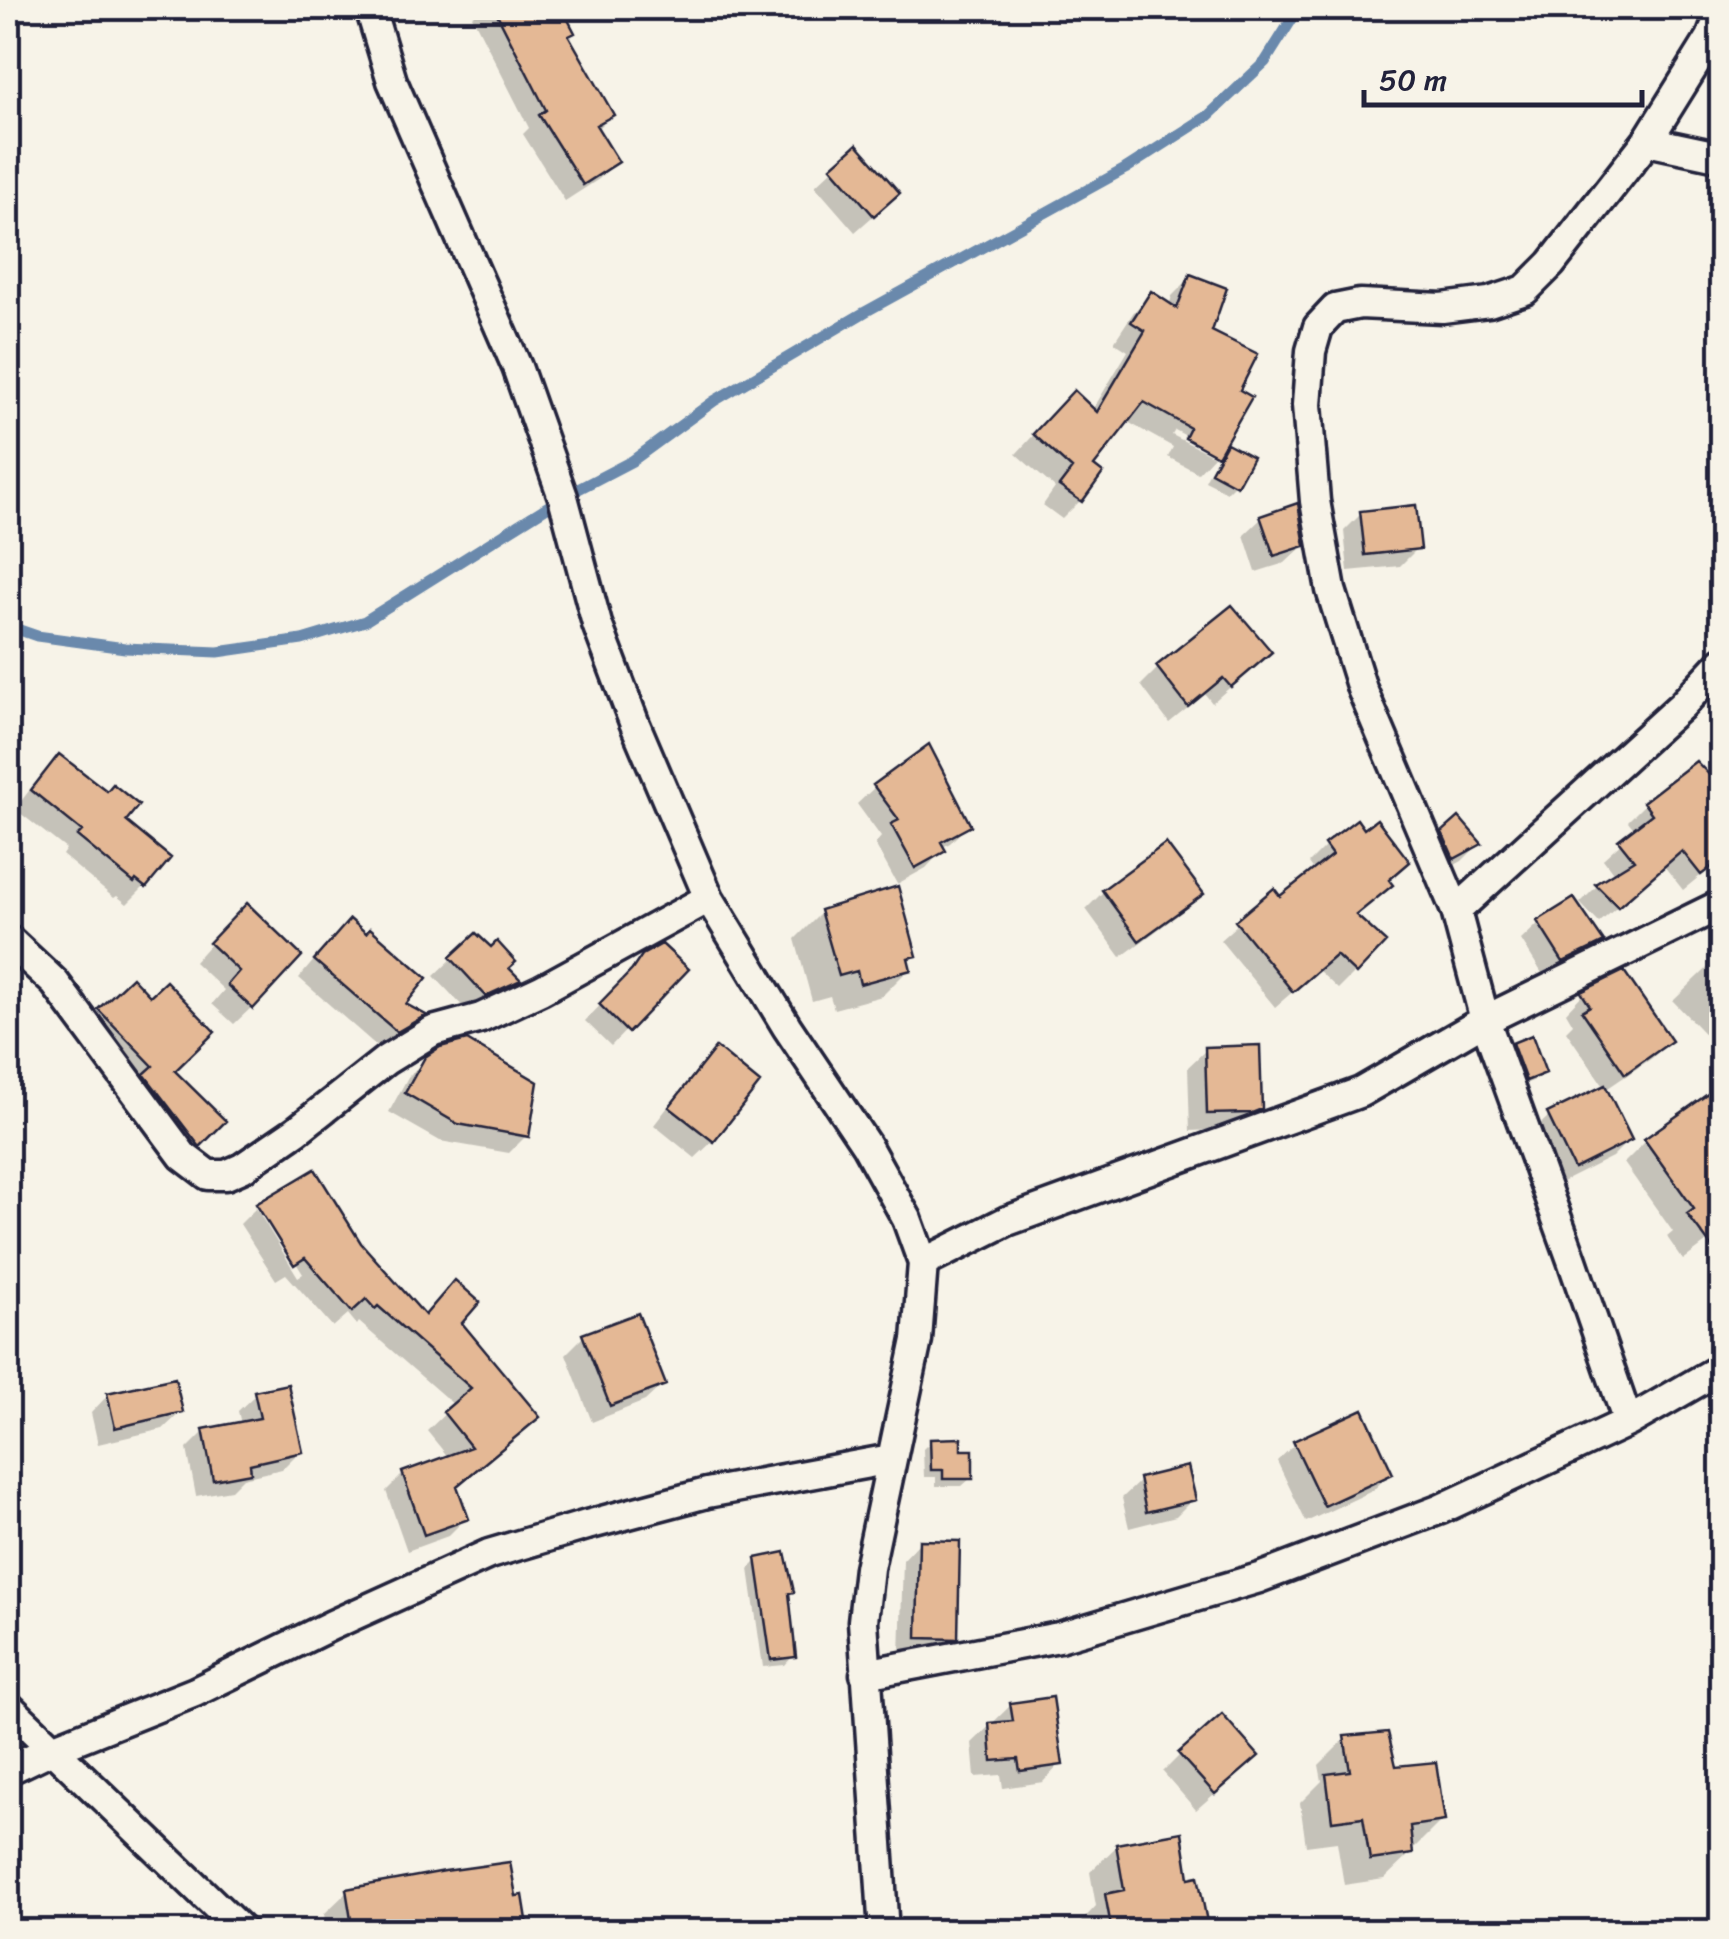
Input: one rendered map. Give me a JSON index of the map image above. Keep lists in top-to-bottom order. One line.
{"scale_bar":"50 m"}
